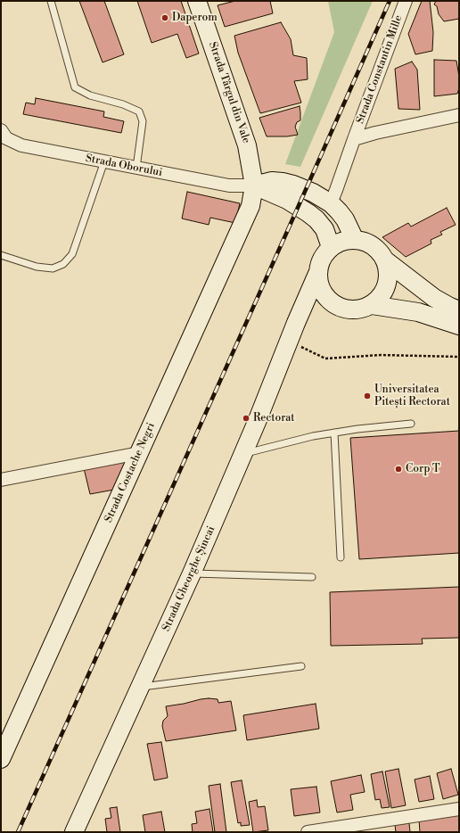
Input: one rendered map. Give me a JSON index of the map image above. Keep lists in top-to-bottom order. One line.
{"streets":{"main road":["Strada Târgul din Vale","Strada Costache Negri","Strada Gheorghe Șincai"],"street":["Strada Constantin Mille","Strada Oborului"]},"crossings":[["Strada Târgul din Vale","Strada Oborului"],["Strada Târgul din Vale","Strada Costache Negri"],["Strada Oborului","Strada Costache Negri"]],"places":["Daperom","Universitatea Pitești Rectorat","Rectorat","Corp T"]}
